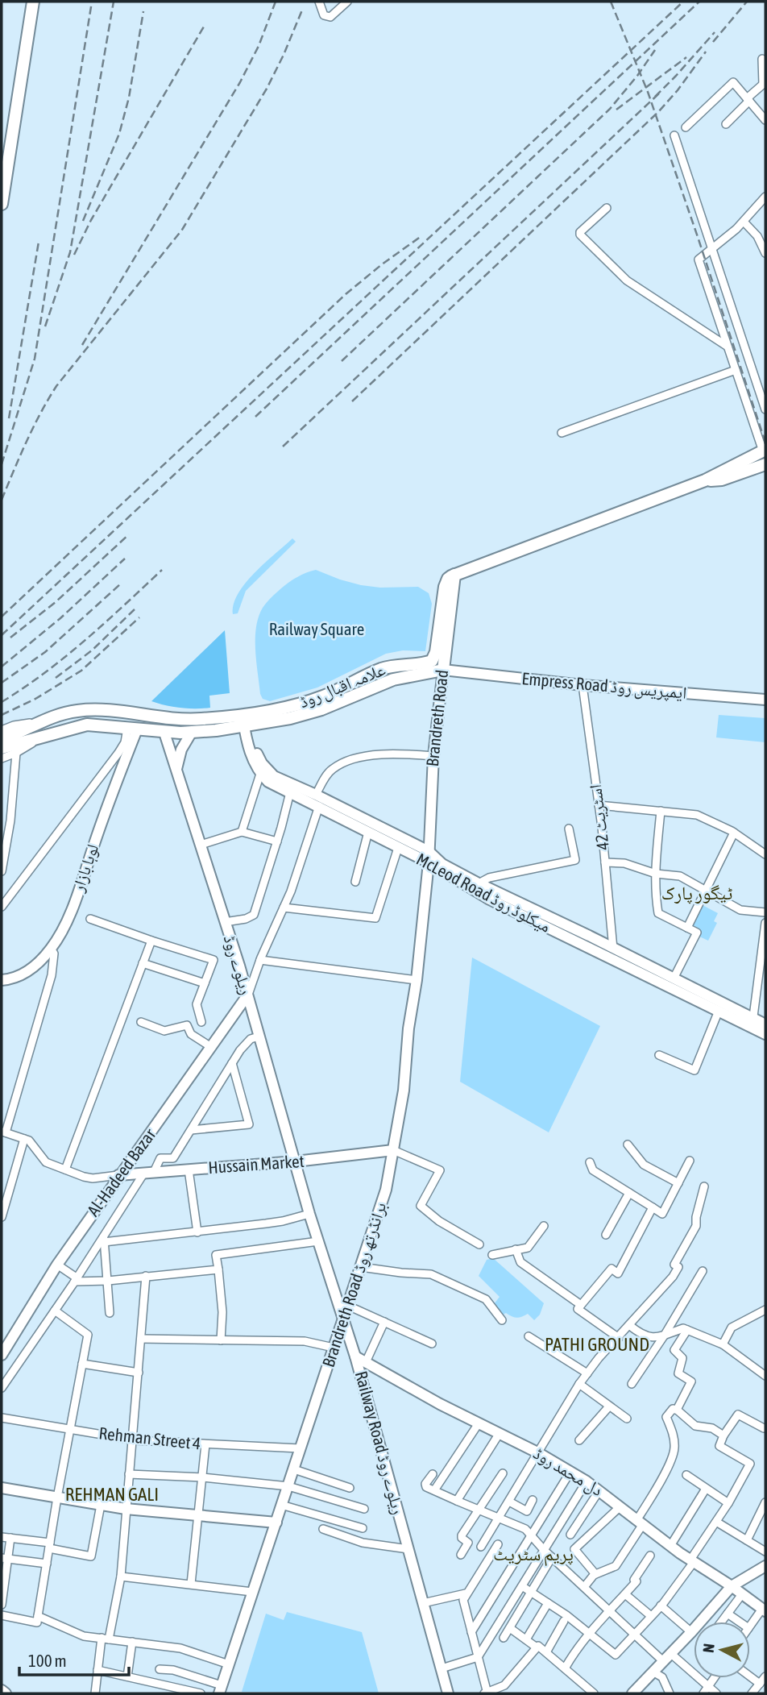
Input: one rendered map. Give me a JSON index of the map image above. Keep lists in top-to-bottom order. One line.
{"streets":{"main road":["علامہ اقبال روڈ","Empress Road ایمپریس روڈ","Brandreth Road","لوہا بازار","McLeod Road میکلوڈ روڈ","ریلوے روڈ","Hussain Market","Al-Hadeed Bazar","Brandreth Road برانڈرتھ روڈ","Railway Road ریلوے روڈ","دل محمد روڈ"],"street":["اسٹریٹ 42","Rehman Street 4"]},"crossings":[["علامہ اقبال روڈ","Empress Road ایمپریس روڈ"],["علامہ اقبال روڈ","Brandreth Road"],["علامہ اقبال روڈ","لوہا بازار"],["علامہ اقبال روڈ","McLeod Road میکلوڈ روڈ"],["علامہ اقبال روڈ","ریلوے روڈ"],["Empress Road ایمپریس روڈ","Brandreth Road"],["Empress Road ایمپریس روڈ","اسٹریٹ 42"],["Brandreth Road","McLeod Road میکلوڈ روڈ"],["Brandreth Road","Brandreth Road برانڈرتھ روڈ"],["اسٹریٹ 42","McLeod Road میکلوڈ روڈ"],["McLeod Road میکلوڈ روڈ","Brandreth Road برانڈرتھ روڈ"],["ریلوے روڈ","Hussain Market"],["ریلوے روڈ","Al-Hadeed Bazar"],["ریلوے روڈ","Railway Road ریلوے روڈ"],["Hussain Market","Al-Hadeed Bazar"],["Hussain Market","Brandreth Road برانڈرتھ روڈ"],["Hussain Market","Railway Road ریلوے روڈ"],["Brandreth Road برانڈرتھ روڈ","Rehman Street 4"],["Brandreth Road برانڈرتھ روڈ","Railway Road ریلوے روڈ"],["Railway Road ریلوے روڈ","دل محمد روڈ"]],"districts":["ٹیگور پارک","PATHI GROUND","REHMAN GALI","پریم سٹریٹ"],"parks":["Railway Square"],"scale_bar":"100 m","north":"left"}
